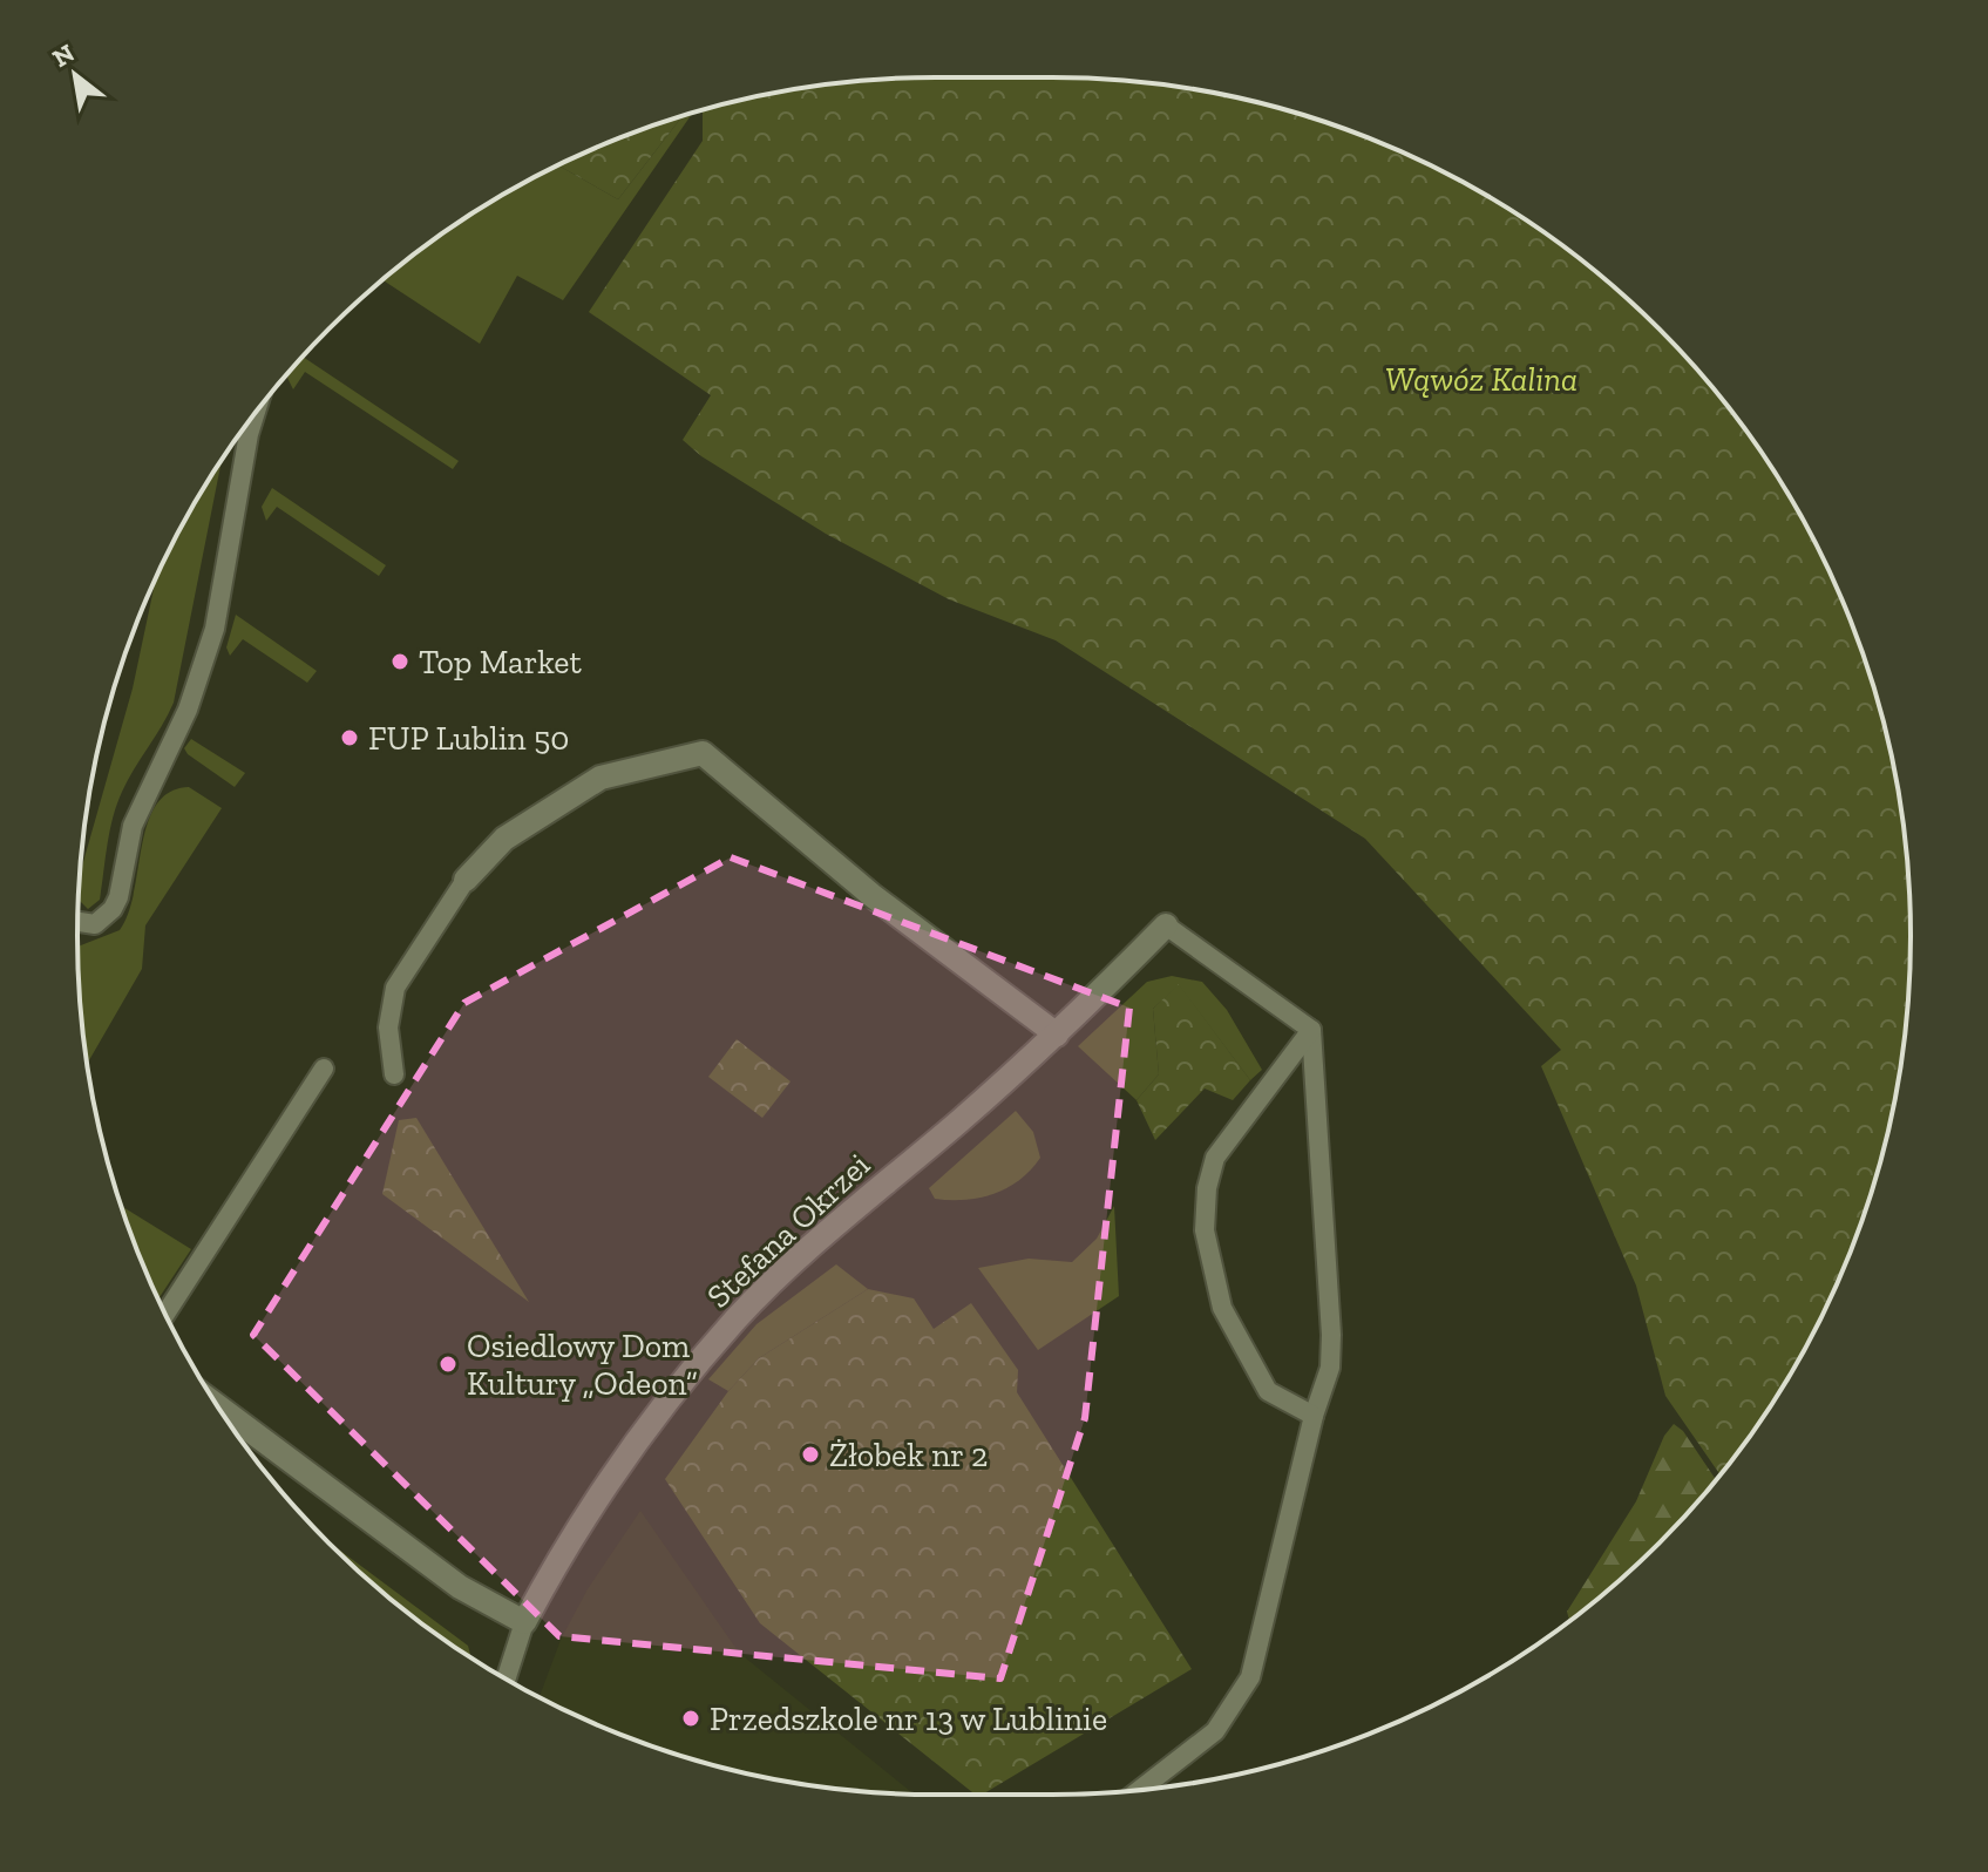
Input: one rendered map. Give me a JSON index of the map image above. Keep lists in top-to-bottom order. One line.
{"streets":{"street":["Stefana Okrzei"]},"parks":["Wąwóz Kalina"],"places":["Top Market","FUP Lublin 50","Osiedlowy Dom Kultury „Odeon”","Żłobek nr 2","Przedszkole nr 13 w Lublinie"],"north":"top left"}
